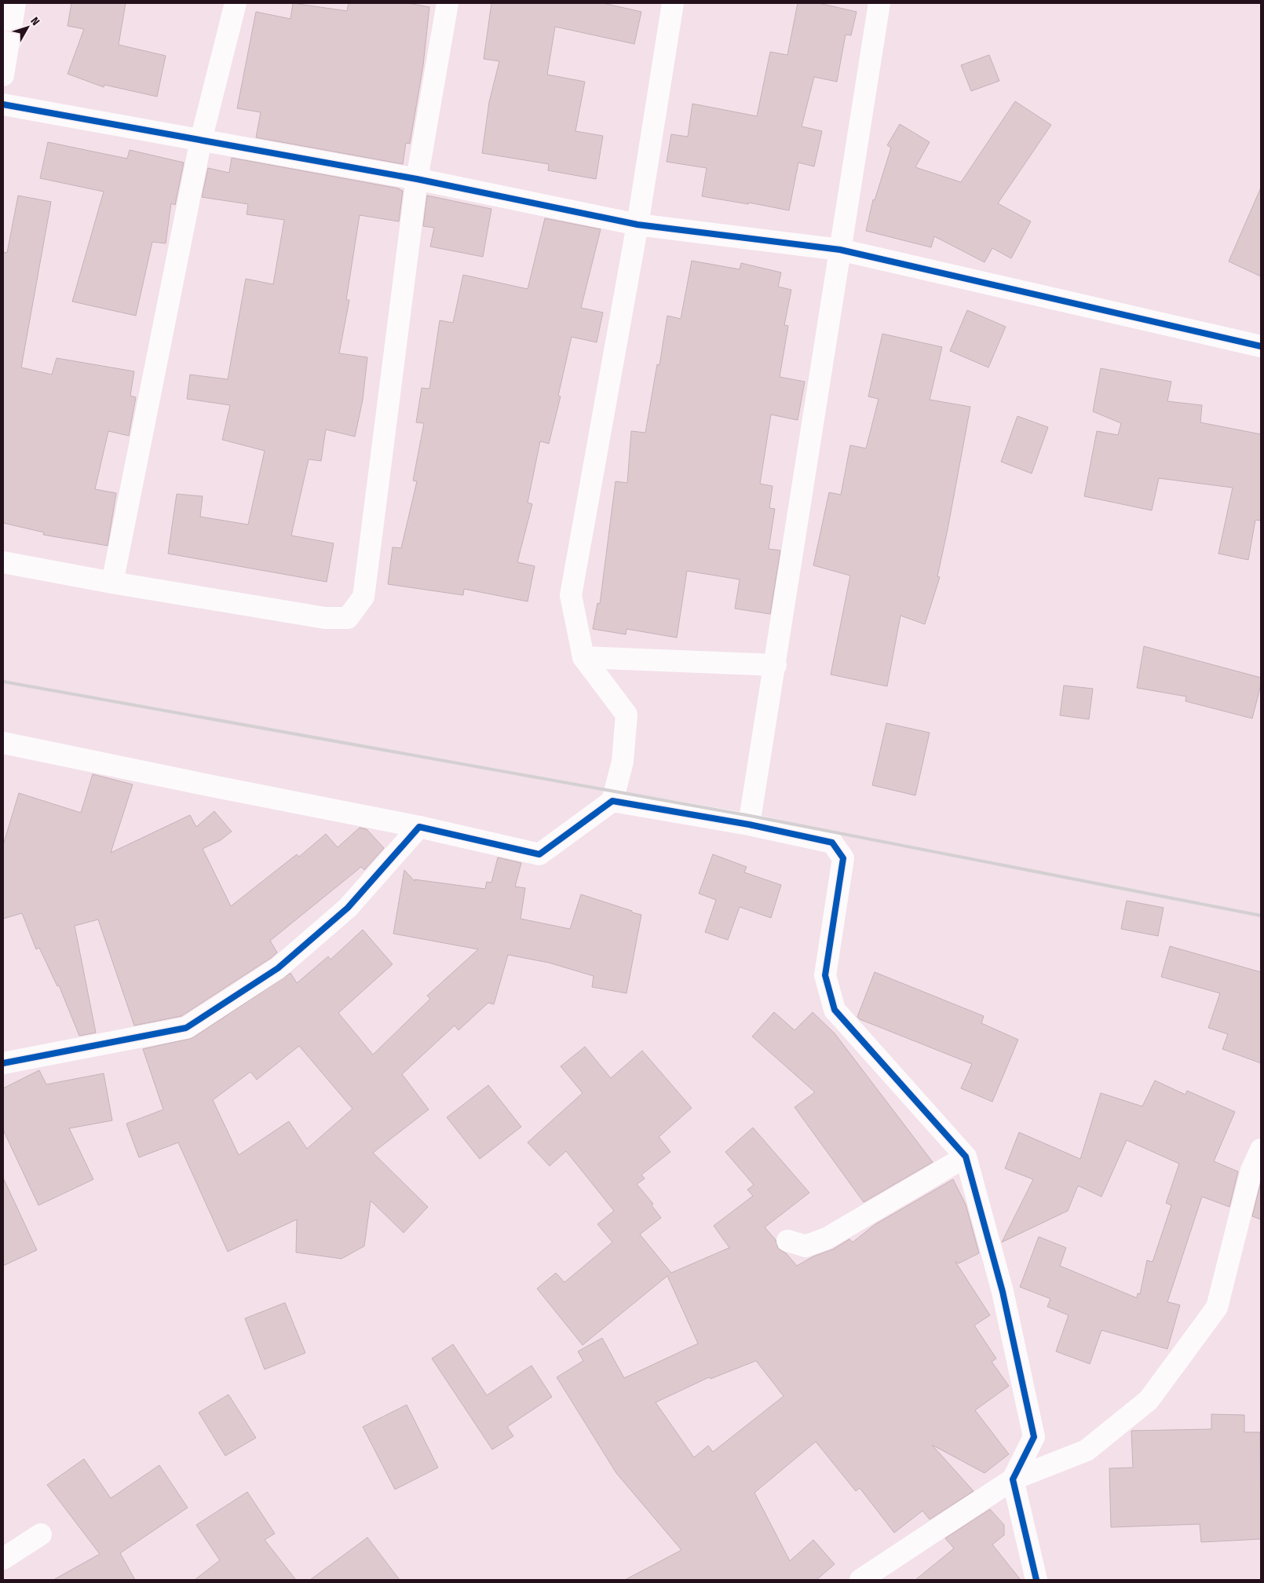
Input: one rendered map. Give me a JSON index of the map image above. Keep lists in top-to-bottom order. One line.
{"north":"top right"}
